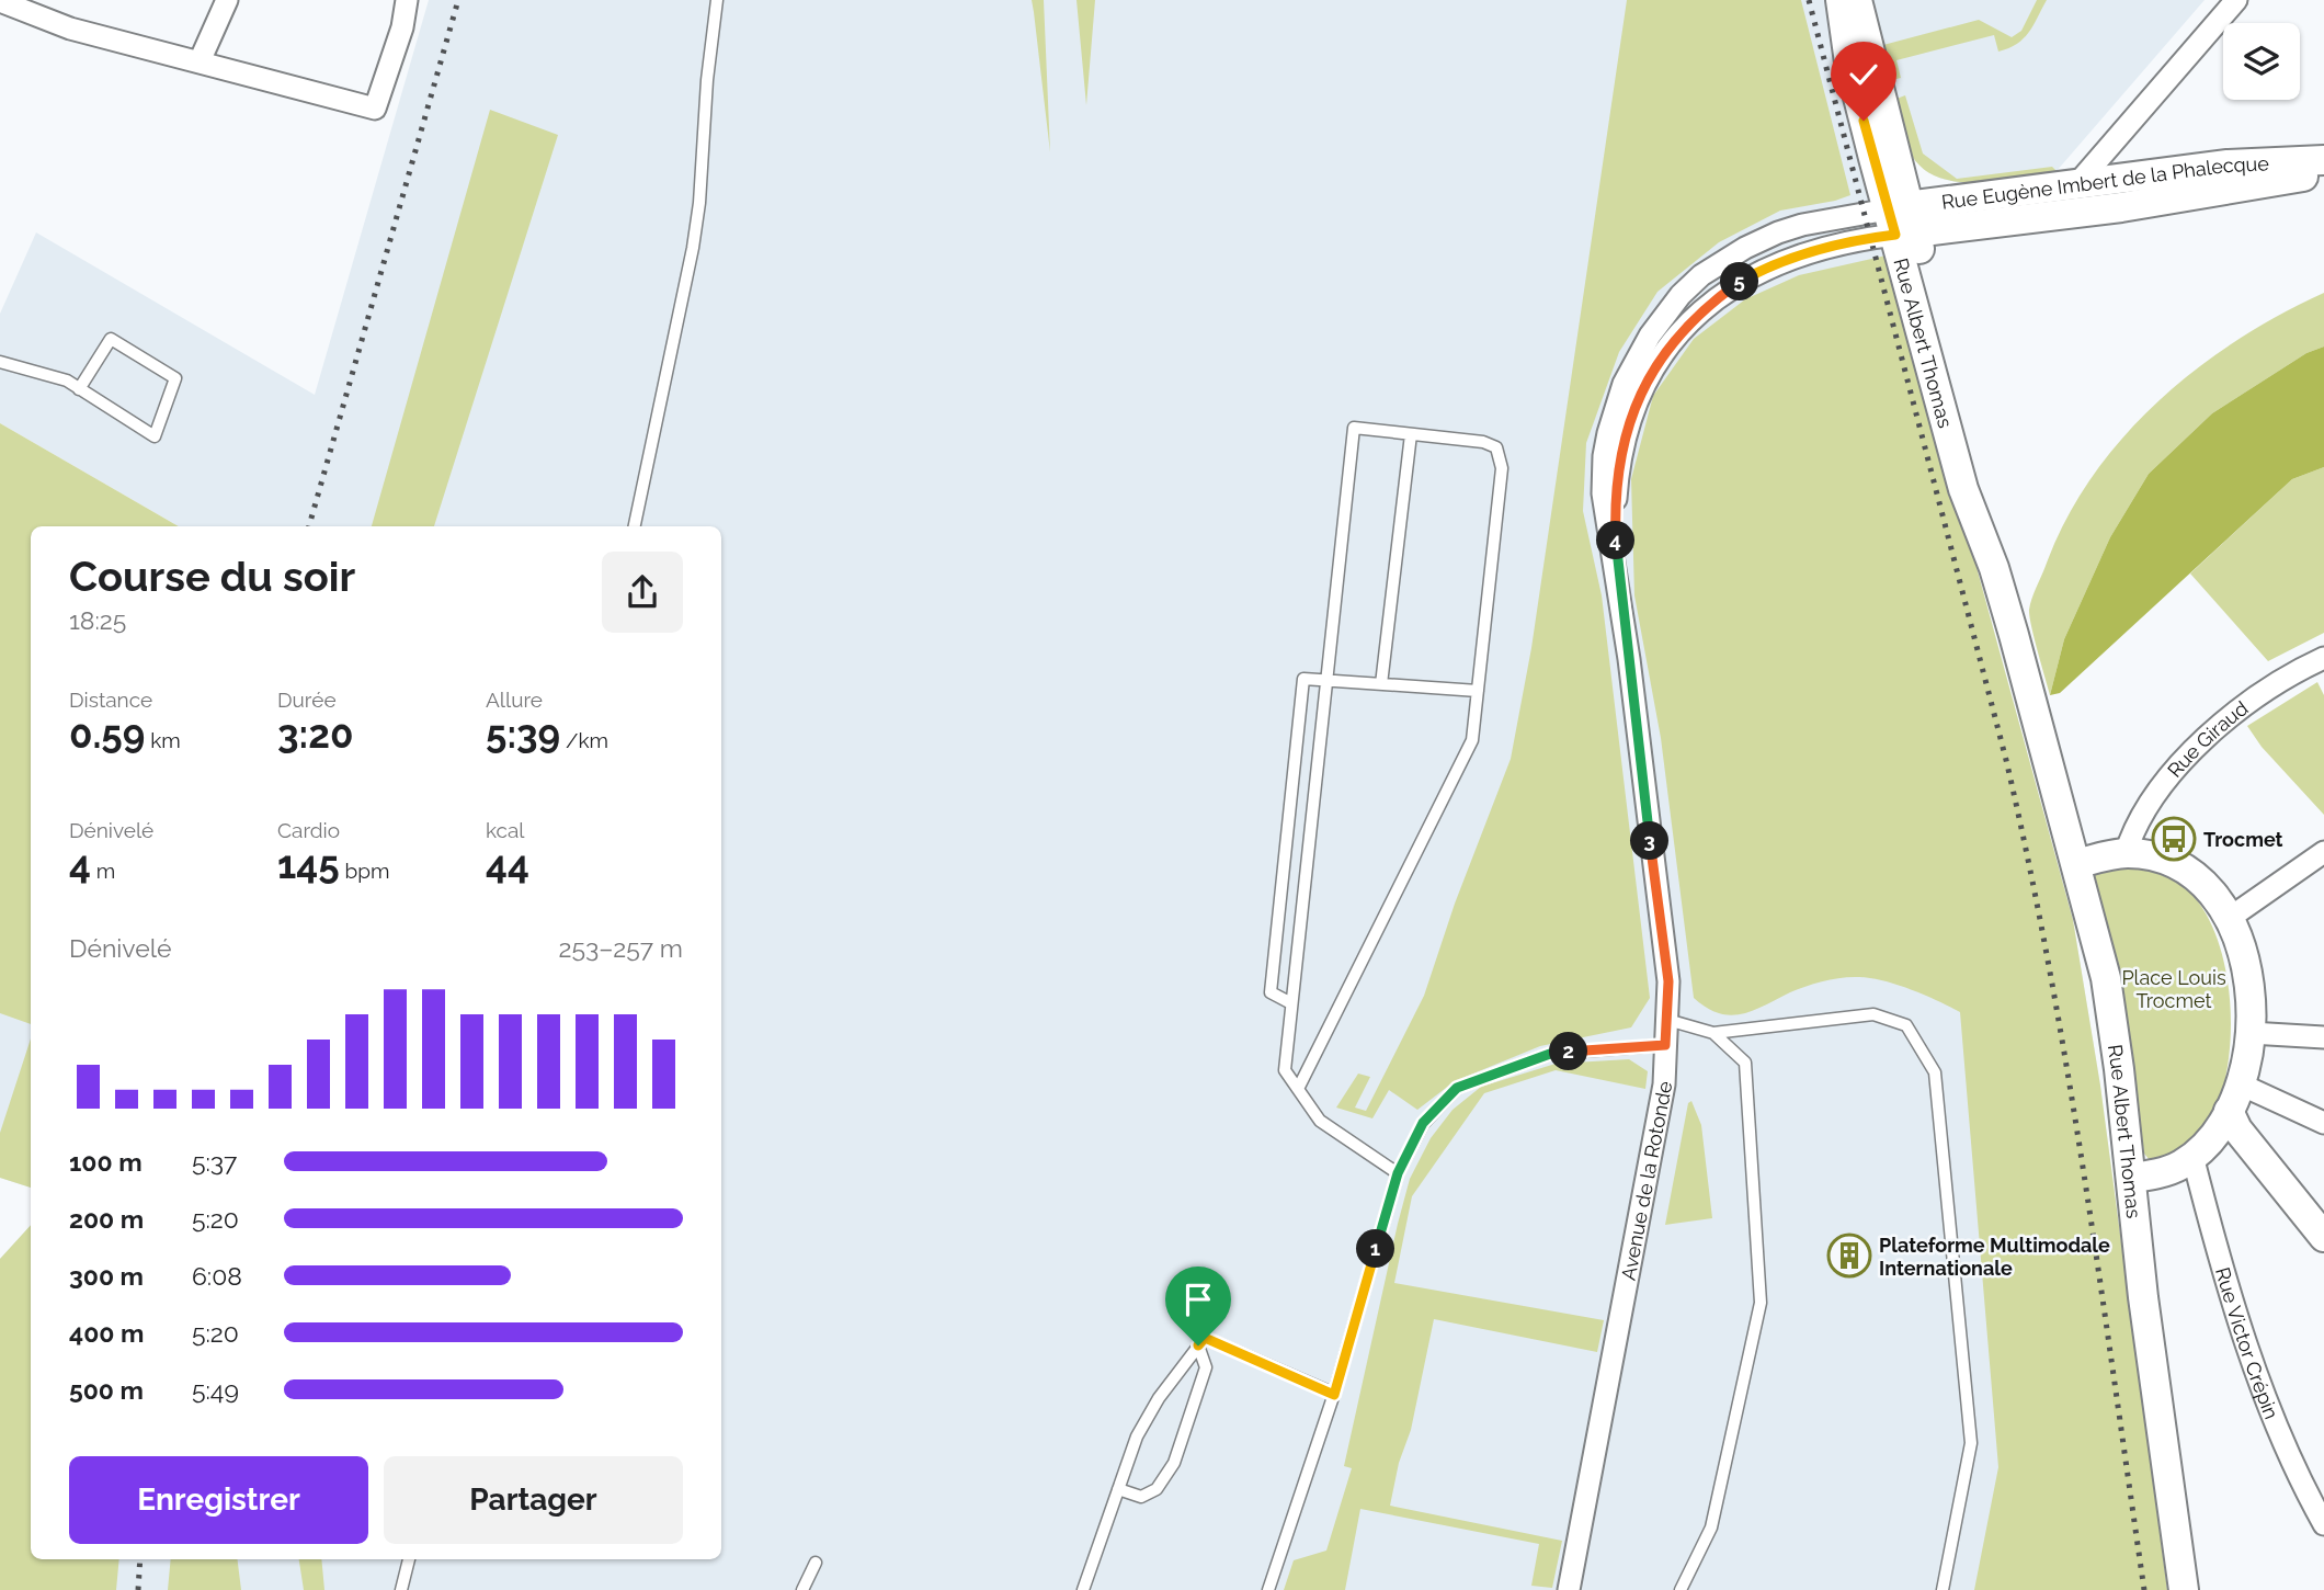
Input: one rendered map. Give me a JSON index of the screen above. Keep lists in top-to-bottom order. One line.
{"streets":{"street":["Rue Eugène Imbert de la Phalecque","Rue Albert Thomas","Rue Giraud","Avenue de la Rotonde","Rue Victor Crépin"]},"crossings":[["Rue Eugène Imbert de la Phalecque","Rue Albert Thomas"],["Rue Eugène Imbert de la Phalecque","Avenue de la Rotonde"],["Rue Albert Thomas","Avenue de la Rotonde"]],"parks":["Place Louis Trocmet"],"places":{"bus stop":["Trocmet"],"building":["Plateforme Multimodale Internationale"]},"page":{"pins":["5","4","3","2","1"],"heading":["Course du soir","18:25"],"stats":[["Distance","0.59 km"],["Durée","3:20"],["Allure","5:39 /km"],["Dénivelé","4 m"],["Cardio","145 bpm"],["kcal","44"]],"chart":["Dénivelé","253–257 m"],"list":[{"name":"100 m","note":"5:37"},{"name":"200 m","note":"5:20"},{"name":"300 m","note":"6:08"},{"name":"400 m","note":"5:20"},{"name":"500 m","note":"5:49"}],"buttons":["Enregistrer","Partager"]}}
